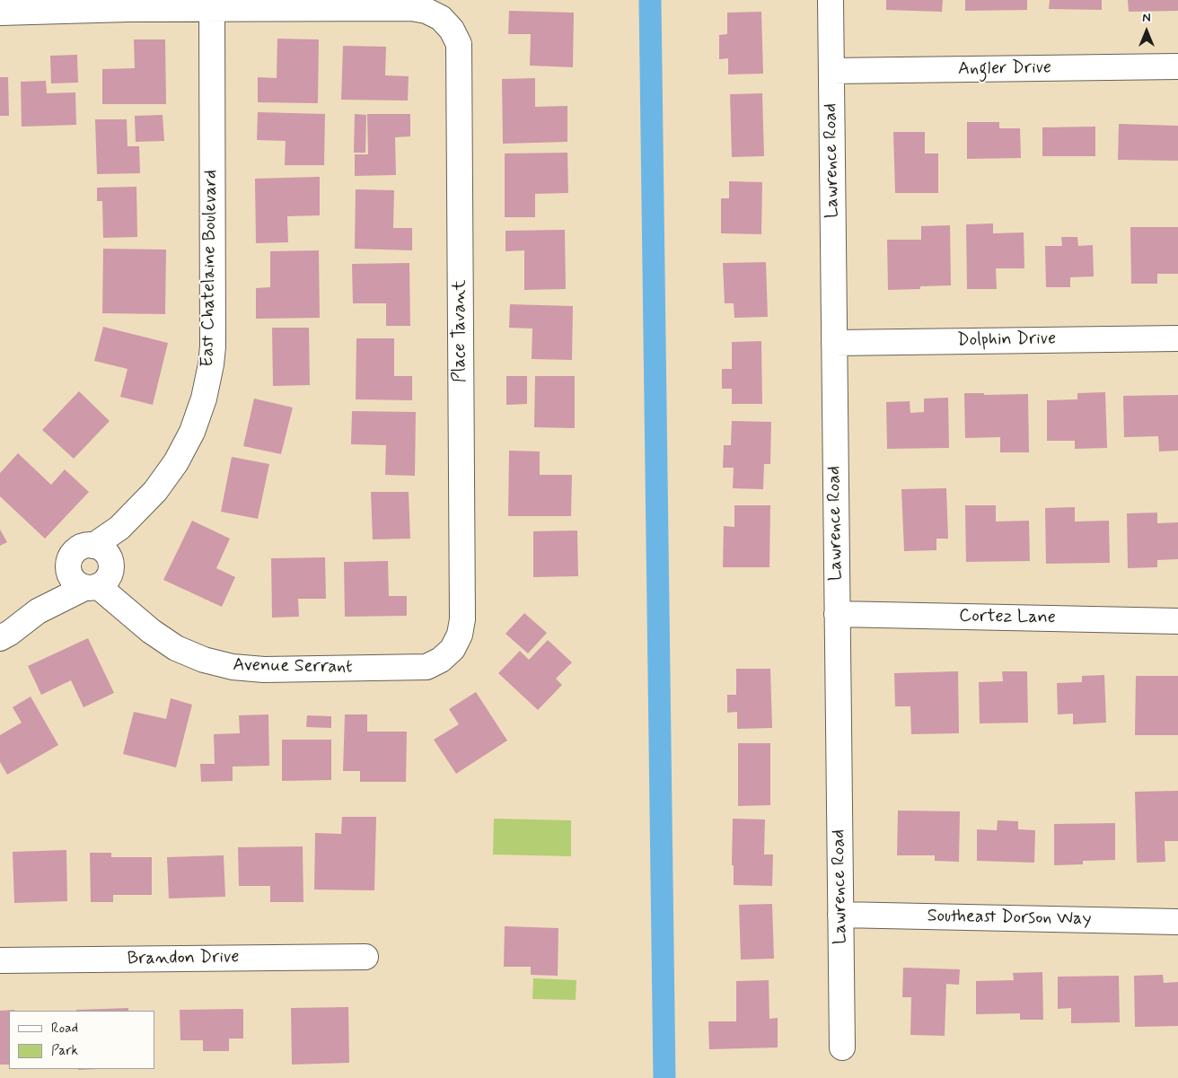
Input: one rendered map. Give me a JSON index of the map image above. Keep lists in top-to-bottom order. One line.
{"streets":{"street":["Angler Drive","Lawrence Road","East Chatelaine Boulevard","Place Tavant","Dolphin Drive","Cortez Lane","Avenue Serrant","Southeast Dorson Way","Brandon Drive"]},"crossings":[["Angler Drive","Lawrence Road"],["Lawrence Road","Dolphin Drive"],["Lawrence Road","Cortez Lane"],["Lawrence Road","Southeast Dorson Way"],["East Chatelaine Boulevard","Place Tavant"],["East Chatelaine Boulevard","Avenue Serrant"],["Place Tavant","Avenue Serrant"]],"legend":["Road","Park"],"north":"top"}
